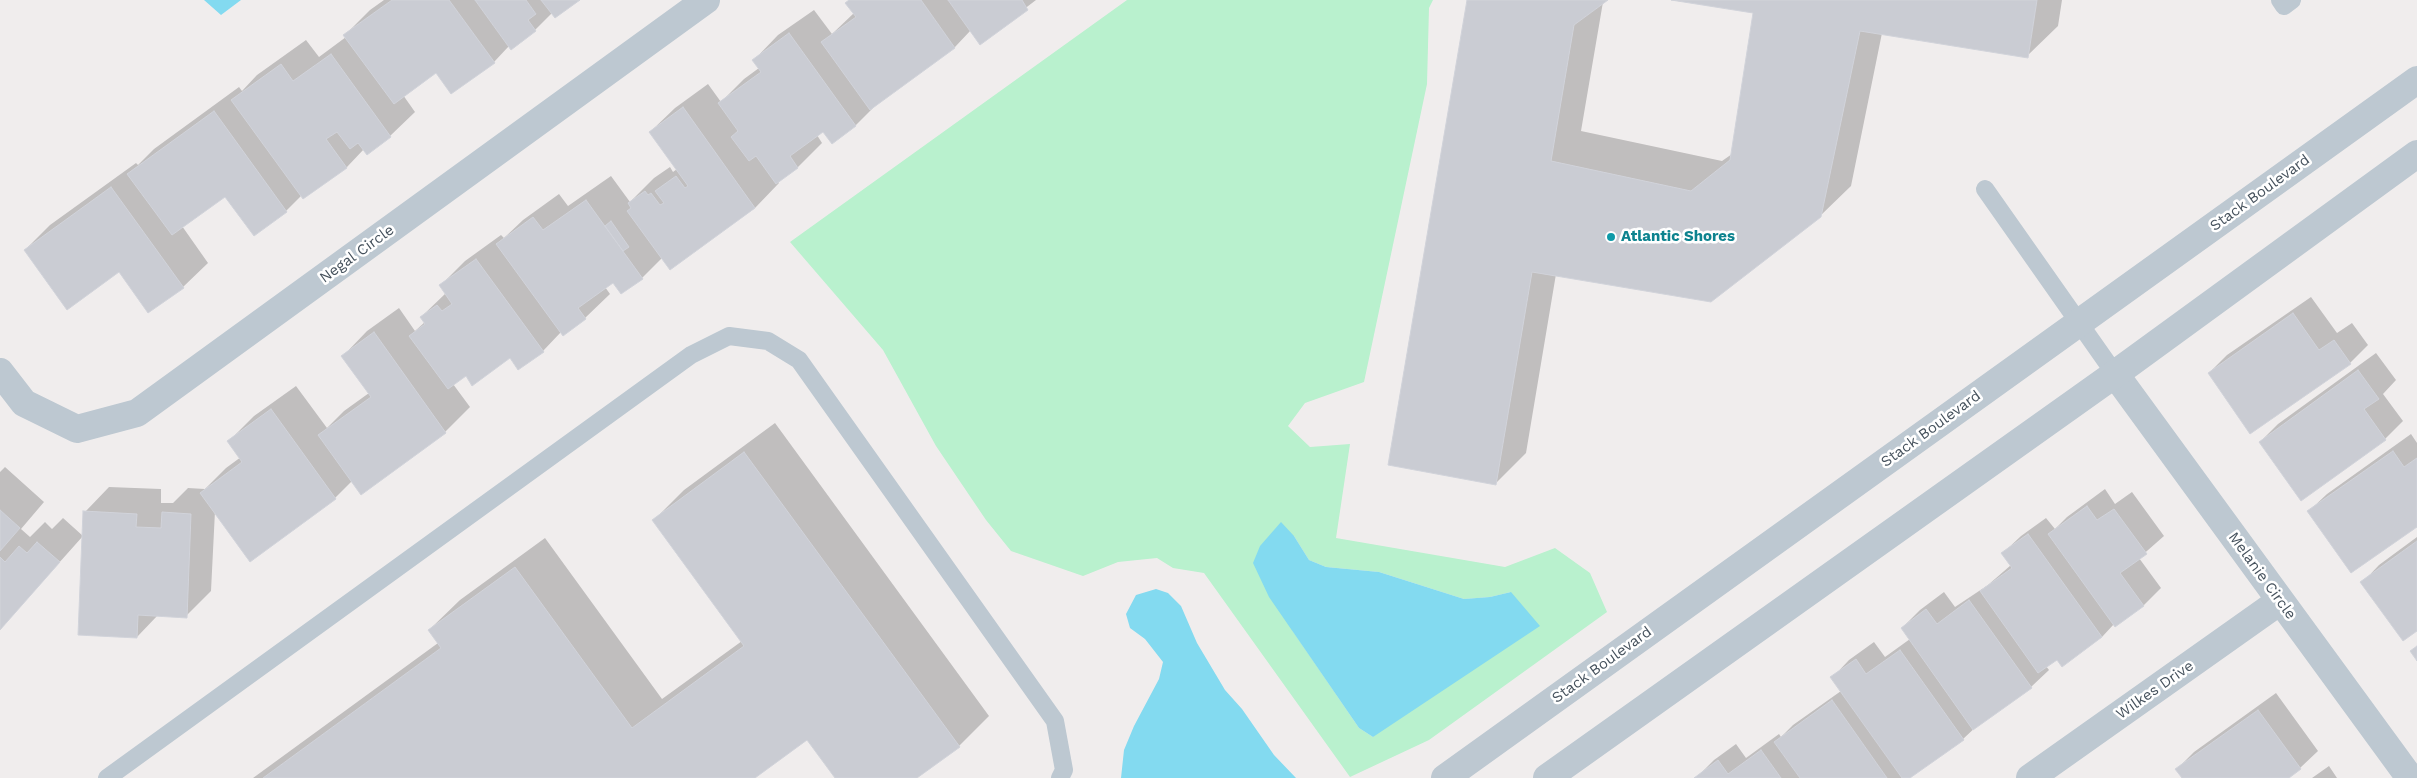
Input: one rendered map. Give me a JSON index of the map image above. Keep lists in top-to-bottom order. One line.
{"streets":{"street":["Stack Boulevard","Negal Circle","Melanie Circle","Wilkes Drive"]},"crossings":[["Melanie Circle","Wilkes Drive"]],"places":["Atlantic Shores"]}
